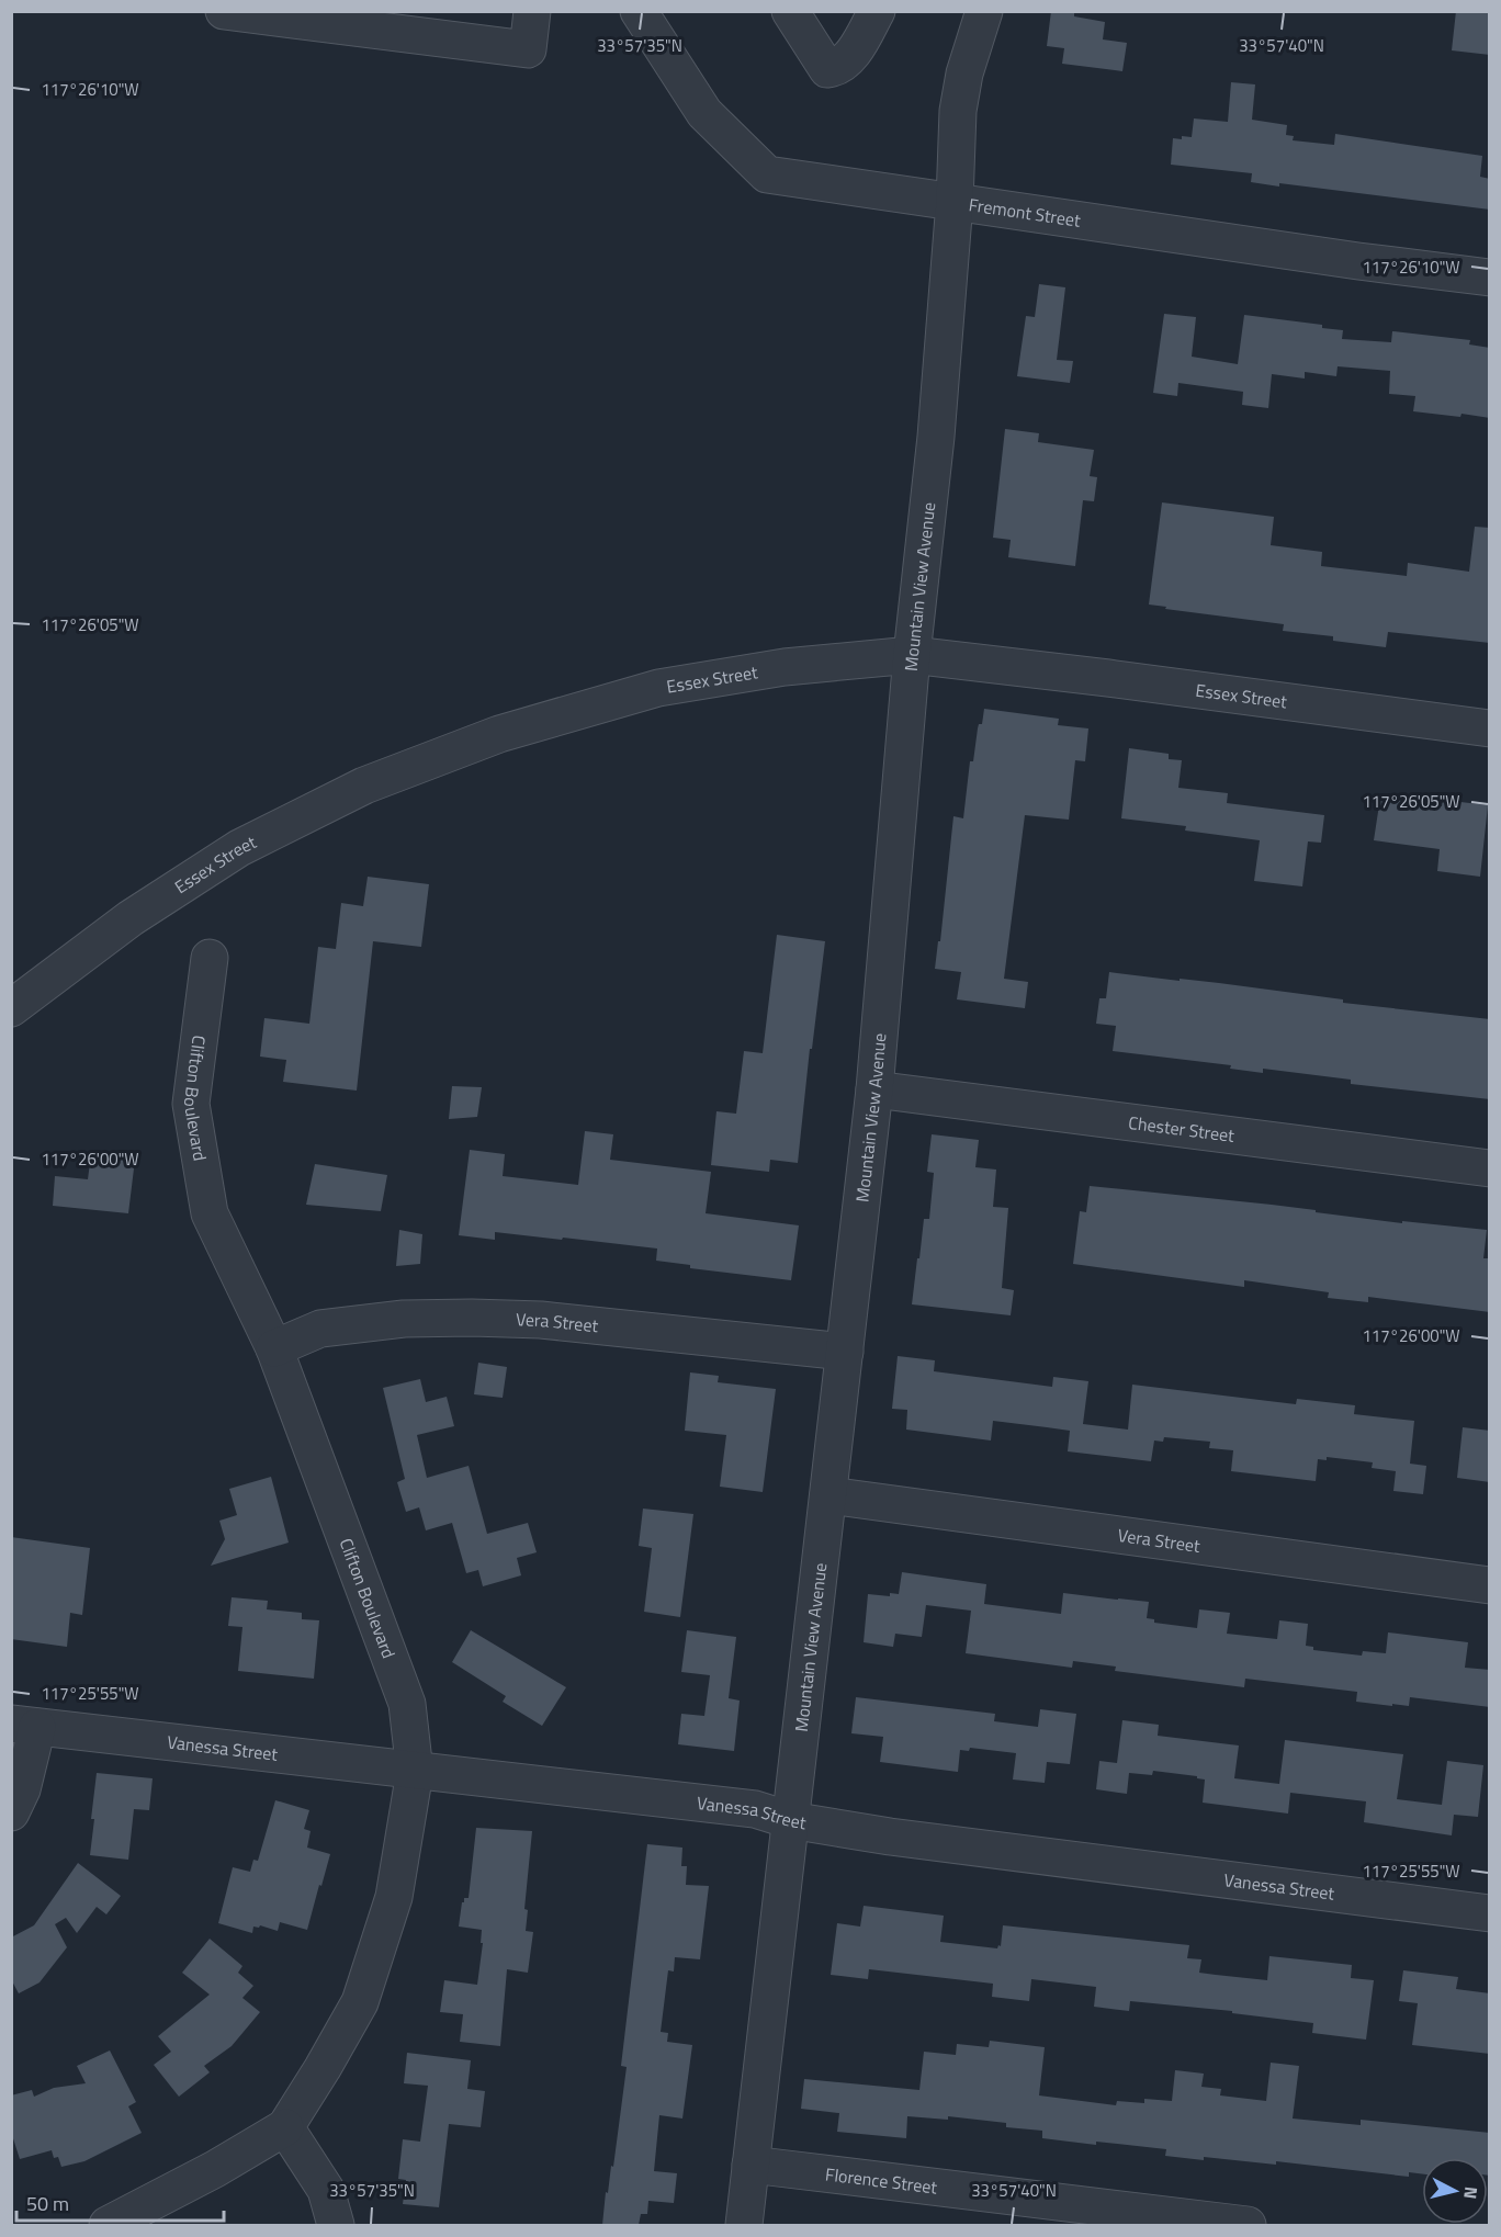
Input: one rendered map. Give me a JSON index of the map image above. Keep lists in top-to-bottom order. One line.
{"streets":{"street":["Fremont Street","Mountain View Avenue","Essex Street","Clifton Boulevard","Chester Street","Vera Street","Vanessa Street","Florence Street"]},"crossings":[["Fremont Street","Mountain View Avenue"],["Mountain View Avenue","Essex Street"],["Mountain View Avenue","Chester Street"],["Mountain View Avenue","Vera Street"],["Mountain View Avenue","Vanessa Street"],["Mountain View Avenue","Florence Street"],["Clifton Boulevard","Vera Street"],["Clifton Boulevard","Vanessa Street"]],"scale_bar":"50 m","north":"right","coordinates":["33°57'35\"N","33°57'40\"N","117°26'10\"W","117°26'05\"W","117°26'00\"W","117°25'55\"W"]}
